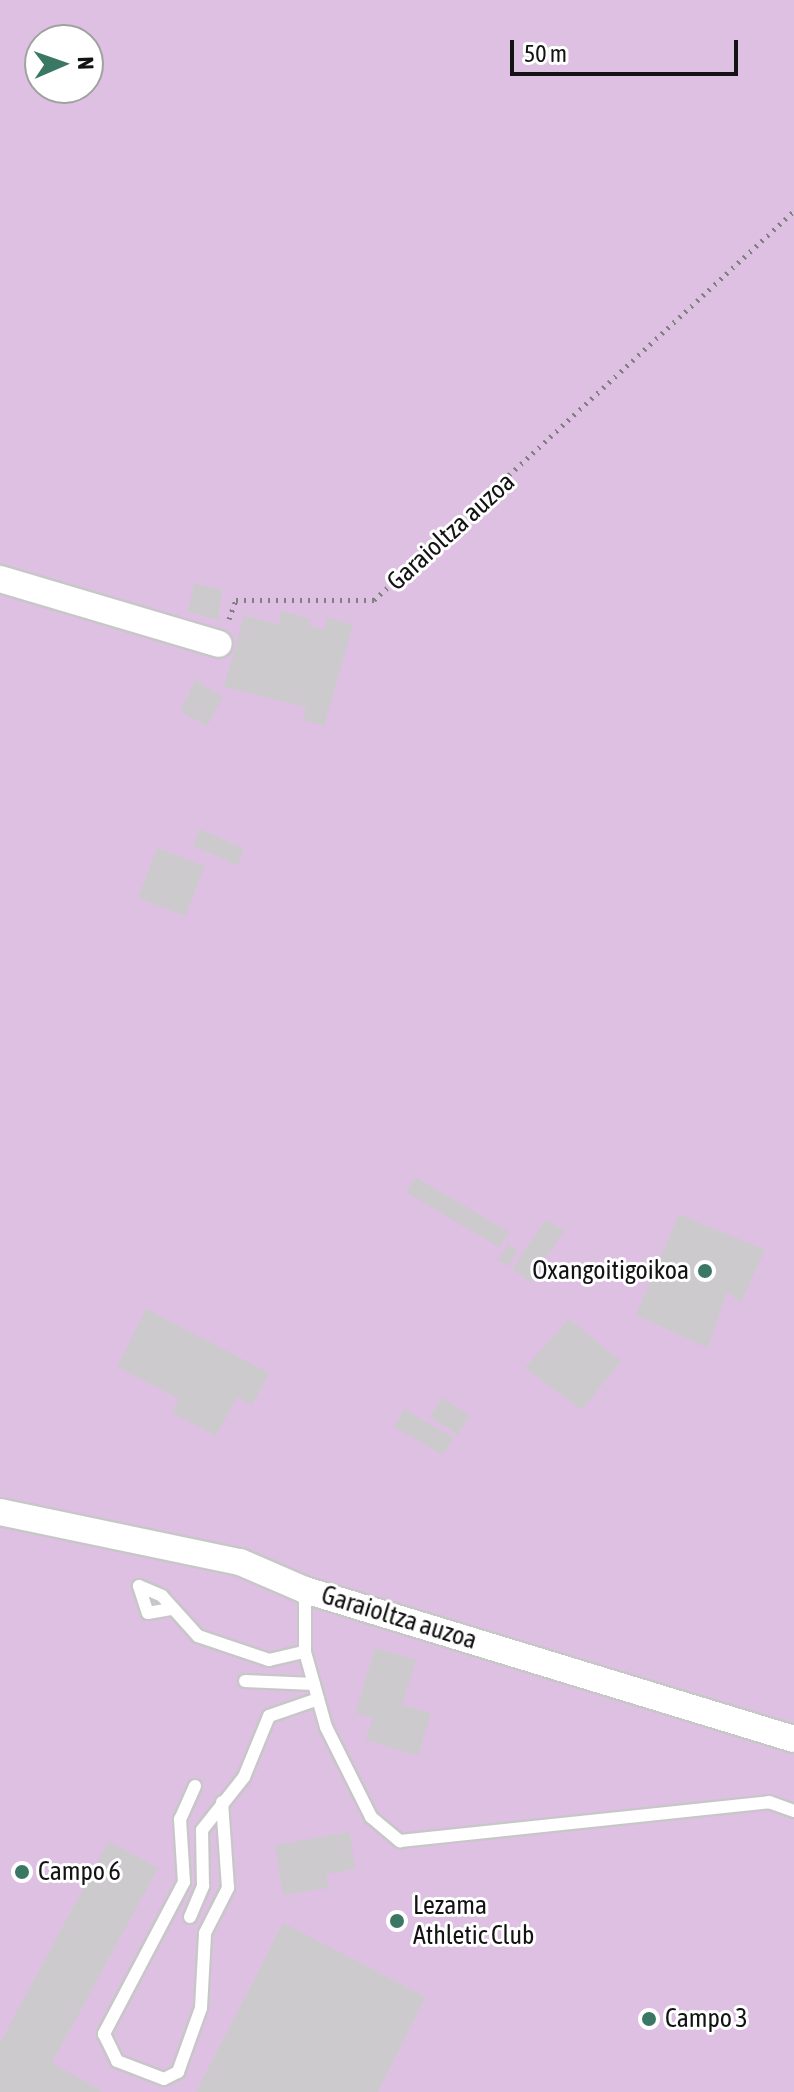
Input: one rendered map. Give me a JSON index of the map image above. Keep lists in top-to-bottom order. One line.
{"streets":{"street":["Garaioltza auzoa"]},"places":["Oxangoitigoikoa","Campo 6","Lezama Athletic Club","Campo 3"],"scale_bar":"50 m","north":"right"}
